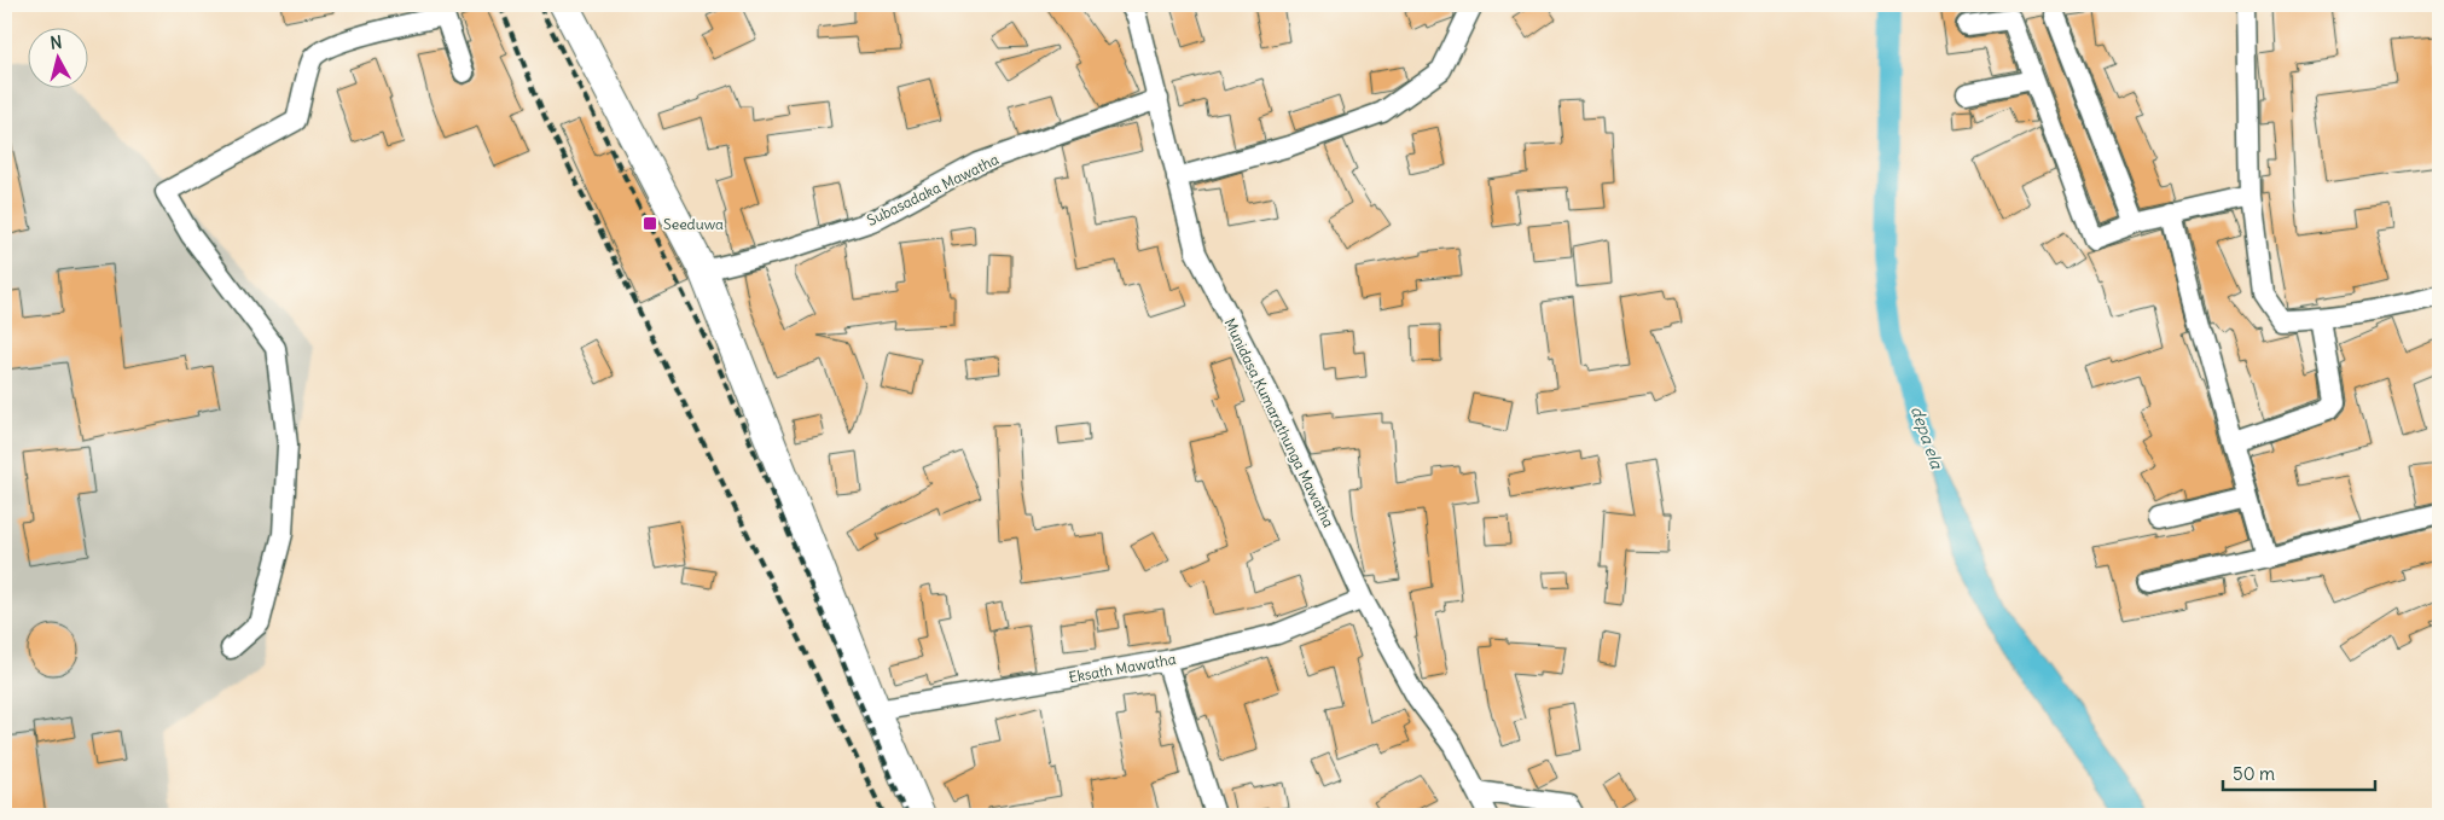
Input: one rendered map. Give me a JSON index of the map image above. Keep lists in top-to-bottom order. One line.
{"streets":{"street":["Subasadaka Mawatha","Munidasa Kumarathunga Mawatha","Eksath Mawatha"]},"crossings":[["Subasadaka Mawatha","Munidasa Kumarathunga Mawatha"],["Munidasa Kumarathunga Mawatha","Eksath Mawatha"]],"water":["depa ela"],"places":{"transit":["Seeduwa"]},"scale_bar":"50 m","north":"top"}
